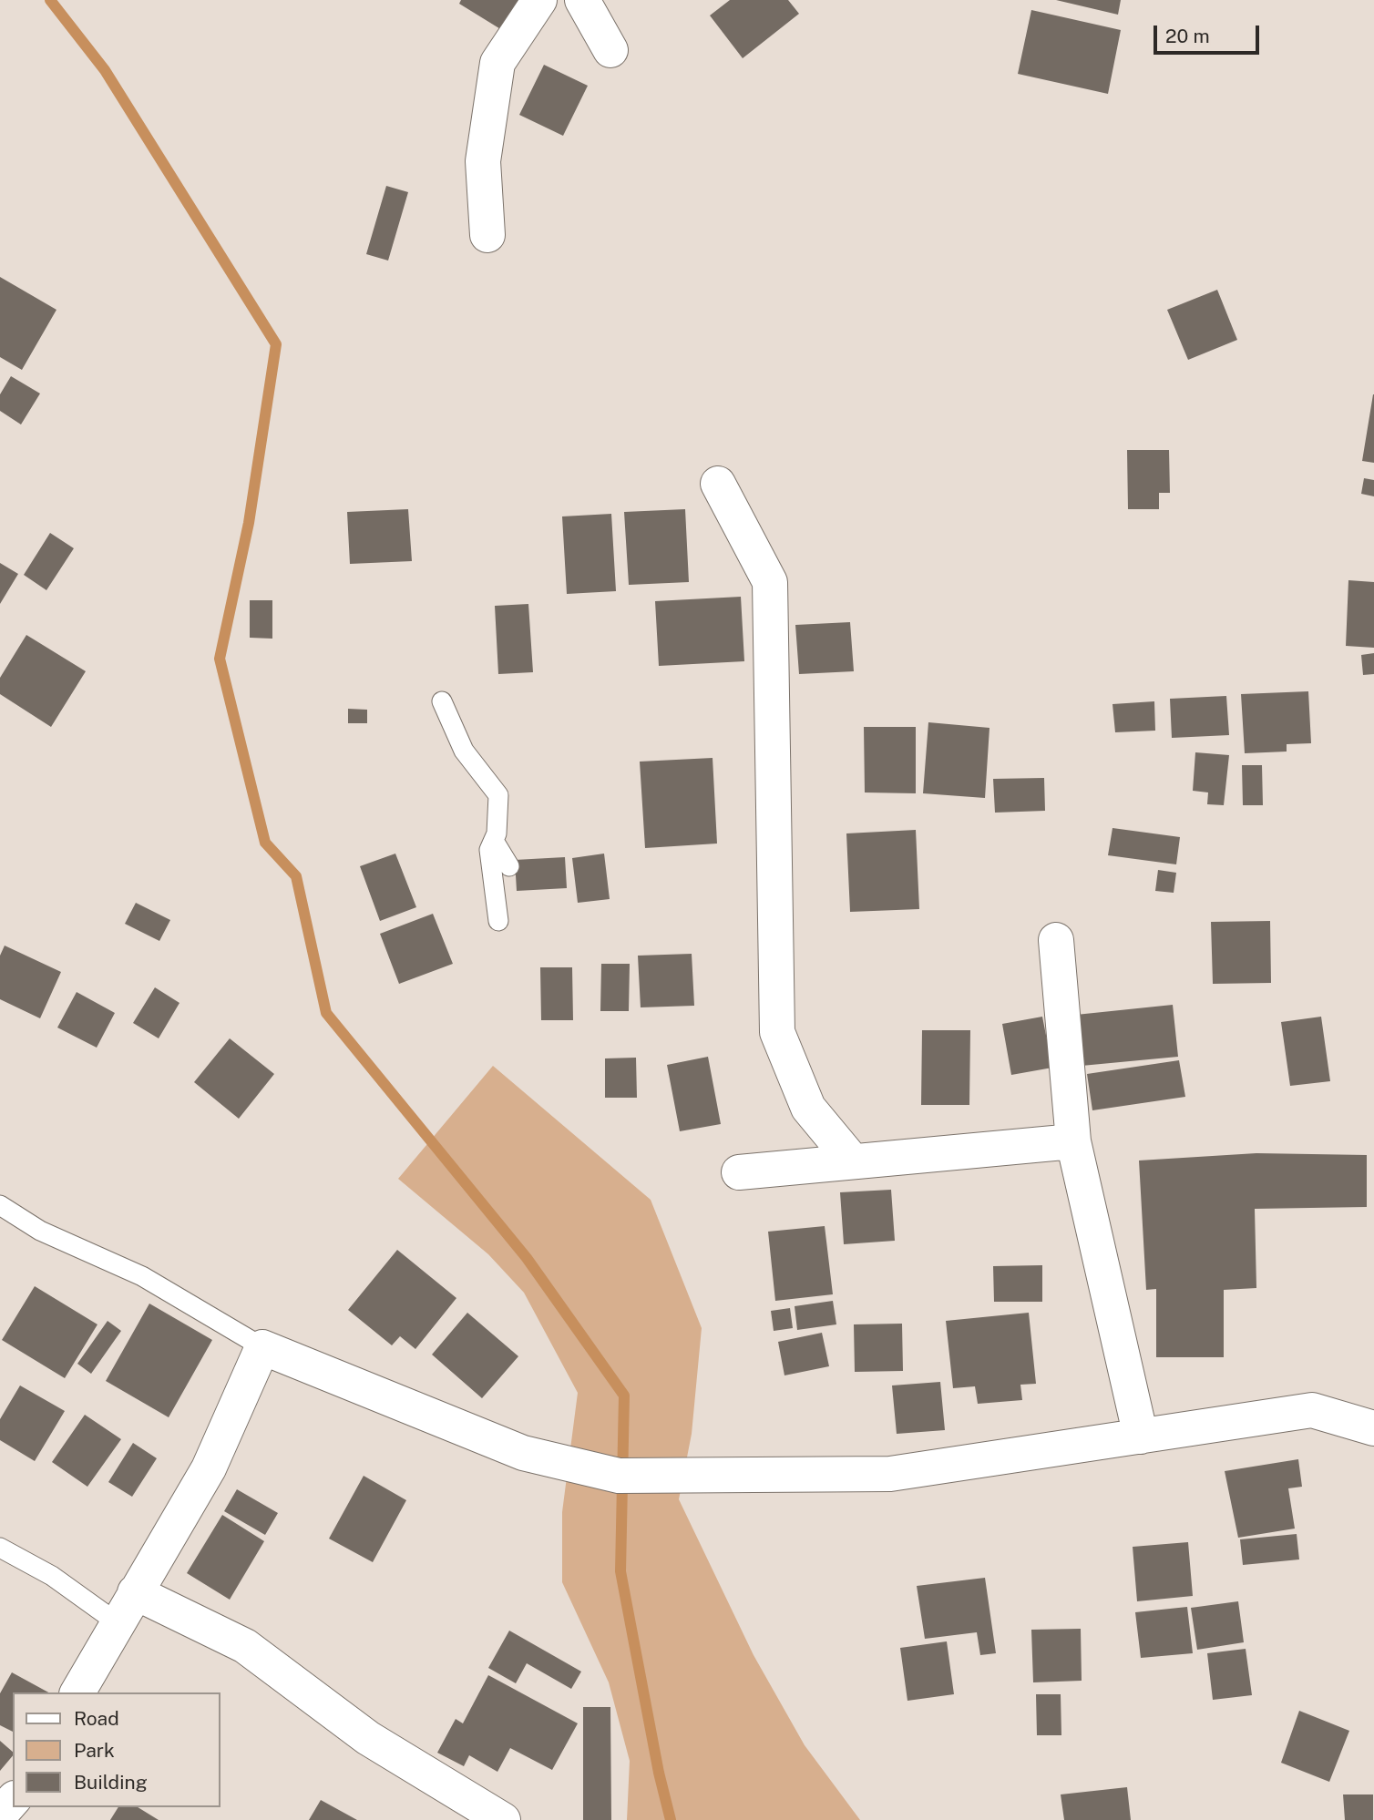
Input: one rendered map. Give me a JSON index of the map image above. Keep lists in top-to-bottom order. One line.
{"legend":["Road","Park","Building"],"scale_bar":"20 m"}
